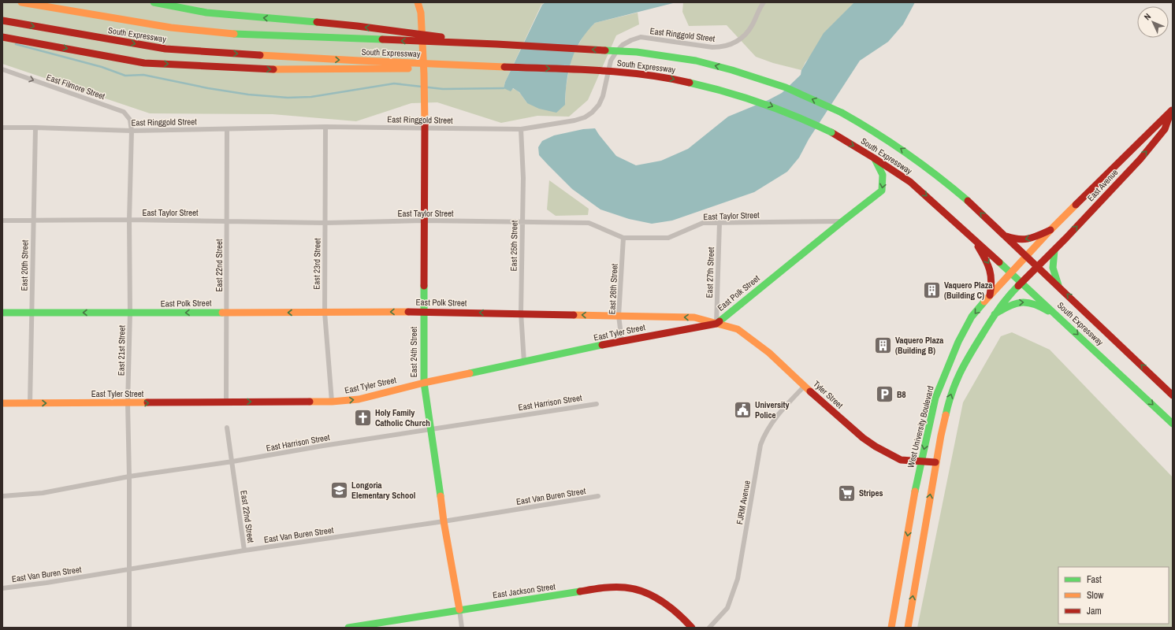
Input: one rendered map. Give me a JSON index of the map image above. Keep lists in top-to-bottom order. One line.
{"streets":{"main road":["South Expressway","East Avenue","East Polk Street","East Tyler Street","East 24th Street","Tyler Street","West University Boulevard","East Jackson Street"],"street":["East Ringgold Street","East Filmore Street","East Taylor Street","East 25th Street","East 23rd Street","East 20th Street","East 22nd Street","East 27th Street","East 26th Street","East 21st Street","East Harrison Street","East Van Buren Street","FJRM Avenue"]},"crossings":[["South Expressway","East Avenue"],["South Expressway","East Polk Street"],["South Expressway","West University Boulevard"],["East Ringgold Street","East Filmore Street"],["East Ringgold Street","East 25th Street"],["East Ringgold Street","East 23rd Street"],["East Ringgold Street","East 20th Street"],["East Ringgold Street","East 22nd Street"],["East Ringgold Street","East 21st Street"],["East Ringgold Street","East 24th Street"],["East Filmore Street","East 21st Street"],["East Avenue","West University Boulevard"],["East Taylor Street","East 25th Street"],["East Taylor Street","East 23rd Street"],["East Taylor Street","East 20th Street"],["East Taylor Street","East 22nd Street"],["East Taylor Street","East 27th Street"],["East Taylor Street","East 26th Street"],["East Taylor Street","East Polk Street"],["East Taylor Street","East 21st Street"],["East Taylor Street","East 24th Street"],["East 25th Street","East Polk Street"],["East 25th Street","East Tyler Street"],["East 23rd Street","East Polk Street"],["East 23rd Street","East Tyler Street"],["East 20th Street","East Polk Street"],["East 20th Street","East Tyler Street"],["East 22nd Street","East Polk Street"],["East 22nd Street","East Tyler Street"],["East 22nd Street","East Harrison Street"],["East 22nd Street","East Van Buren Street"],["East 27th Street","East Polk Street"],["East 27th Street","East Tyler Street"],["East 27th Street","Tyler Street"],["East 26th Street","East Polk Street"],["East 26th Street","East Tyler Street"],["East Polk Street","East Tyler Street"],["East Polk Street","East 21st Street"],["East Polk Street","East 24th Street"],["East Polk Street","Tyler Street"],["East Tyler Street","East 21st Street"],["East Tyler Street","East 24th Street"],["East Tyler Street","Tyler Street"],["East 21st Street","East Harrison Street"],["East 21st Street","East Van Buren Street"],["East 24th Street","East Harrison Street"],["East 24th Street","East Van Buren Street"],["East 24th Street","East Jackson Street"],["Tyler Street","West University Boulevard"],["Tyler Street","FJRM Avenue"]],"one_way":["East Filmore Street","East Polk Street","East Tyler Street"],"places":{"building":["Vaquero Plaza (Building C)","Vaquero Plaza (Building B)"],"parking":["B8"],"public building":["University Police"],"church":["Holy Family Catholic Church"],"school or university":["Longoria Elementary School"],"supermarket":["Stripes"]},"legend":["Fast","Slow","Jam"],"north":"top left"}
